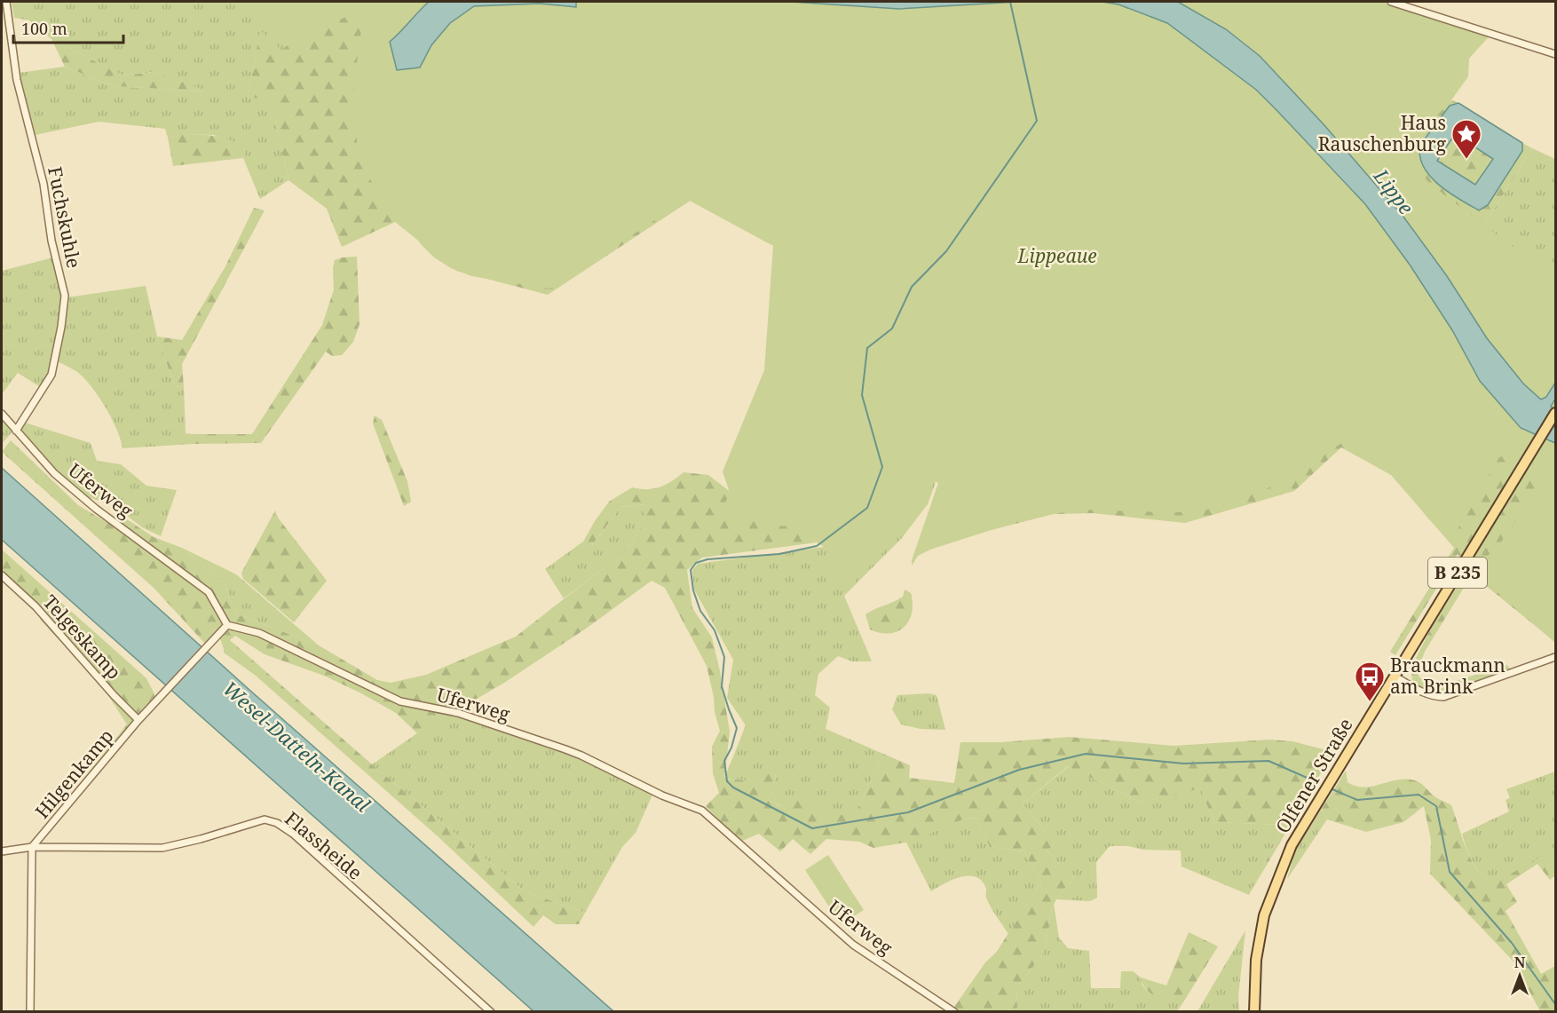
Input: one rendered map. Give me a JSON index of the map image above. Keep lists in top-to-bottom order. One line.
{"streets":{"main road":["B 235","Olfener Straße"],"street":["Fuchskuhle","Uferweg","Telgeskamp","Hilgenkamp","Flassheide"]},"crossings":[["Fuchskuhle","Uferweg"],["Uferweg","Hilgenkamp"],["Telgeskamp","Hilgenkamp"],["Hilgenkamp","Flassheide"]],"water":["Lippe","Wesel-Datteln-Kanal"],"parks":["Lippeaue"],"places":{"place":["Haus Rauschenburg"],"bus stop":["Brauckmann am Brink"]},"scale_bar":"100 m","north":"top"}
